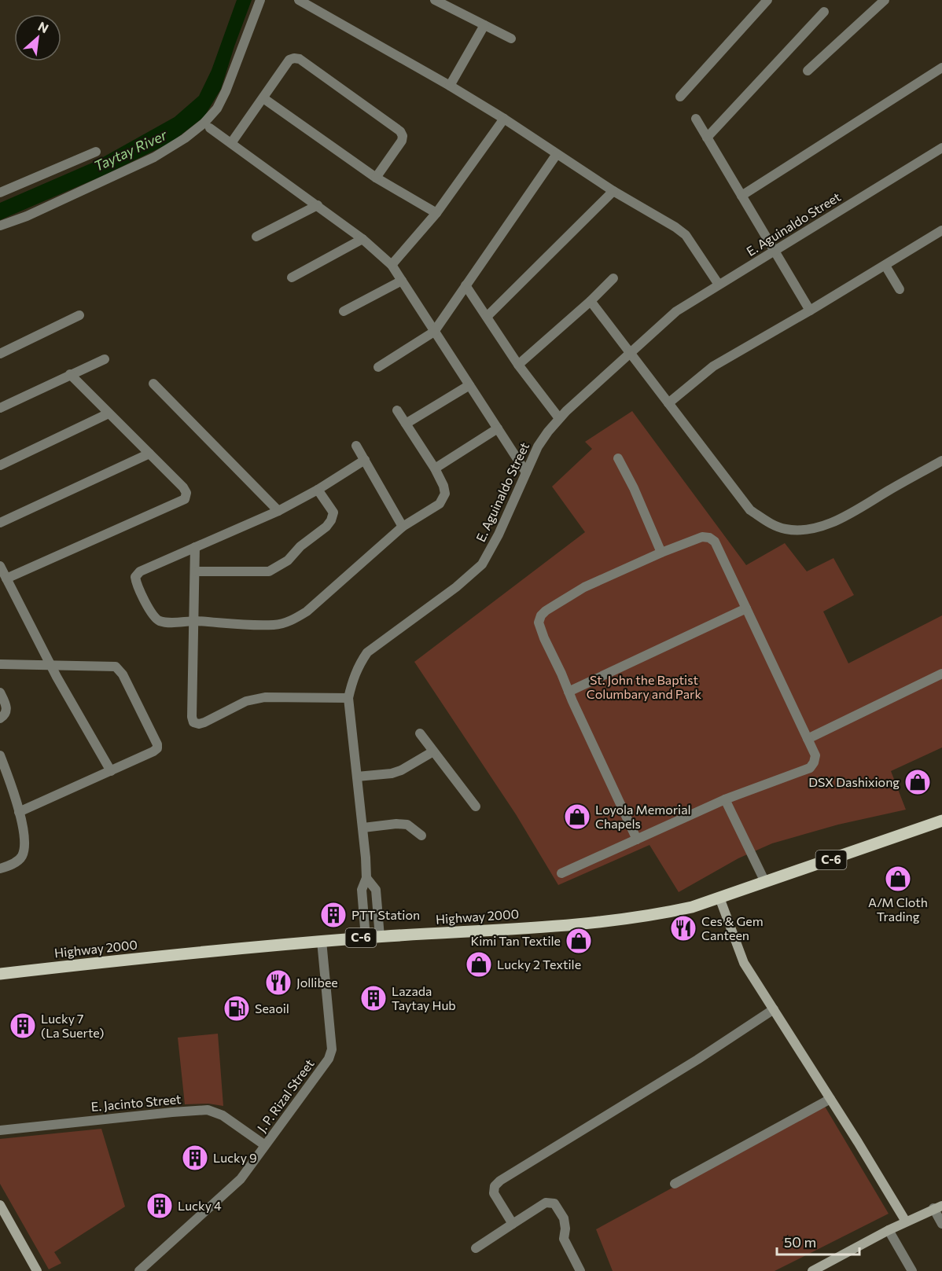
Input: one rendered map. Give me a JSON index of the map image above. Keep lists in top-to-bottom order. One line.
{"streets":{"main road":["C-6","Highway 2000"],"street":["E. Aguinaldo Street","J. P. Rizal Street","E. Jacinto Street"]},"crossings":[["E. Aguinaldo Street","Highway 2000"],["Highway 2000","J. P. Rizal Street"],["J. P. Rizal Street","E. Jacinto Street"]],"water":["Taytay River"],"parks":["St. John the Baptist Columbary and Park"],"places":{"shop":["DSX Dashixiong","Loyola Memorial Chapels","A/M Cloth Trading","Kimi Tan Textile","Lucky 2 Textile"],"building":["PTT Station","Lazada Taytay Hub","Lucky 7 (La Suerte)","Lucky 9","Lucky 4"],"restaurant":["Ces & Gem Canteen","Jollibee"],"fuel station":["Seaoil"]},"scale_bar":"50 m","north":"top right"}
